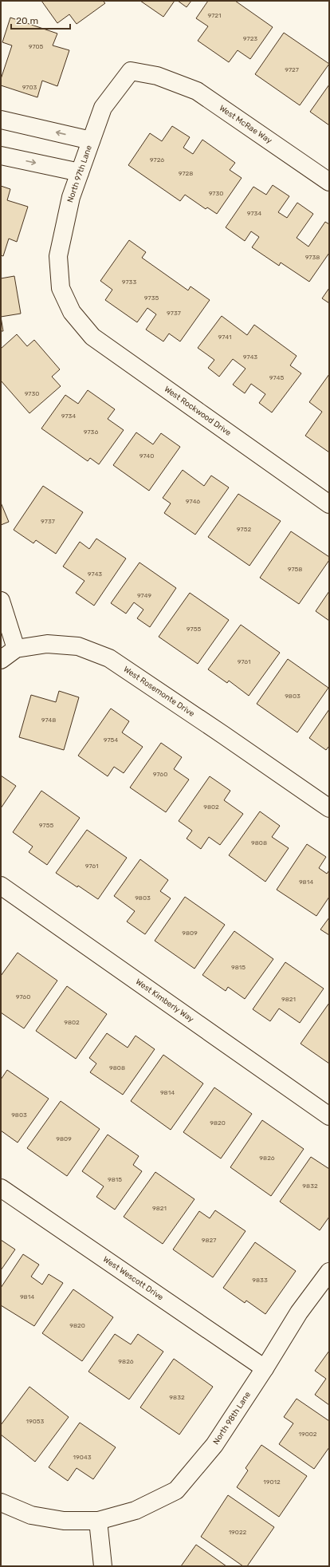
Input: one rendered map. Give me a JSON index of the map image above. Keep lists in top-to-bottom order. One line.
{"streets":{"street":["West McRae Way","North 97th Lane","West Rockwood Drive","West Rosemonte Drive","West Kimberly Way","West Wescott Drive","North 98th Lane"]},"crossings":[["West McRae Way","North 97th Lane"],["North 97th Lane","West Rockwood Drive"],["West Wescott Drive","North 98th Lane"]],"house_numbers":["9721","9723","9705","9727","9703","9726","9728","9730","9734","9738","9733","9735","9737","9741","9743","9745","9730","9734","9736","9740","9746","9737","9752","9758","9743","9749","9755","9761","9803","9748","9754","9760","9802","9755","9808","9761","9814","9803","9809","9815","9760","9821","9802","9808","9814","9803","9820","9809","9826","9815","9832","9821","9827","9833","9814","9820","9826","9832","19053","19002","19043","19012","19022"],"scale_bar":"20 m"}
